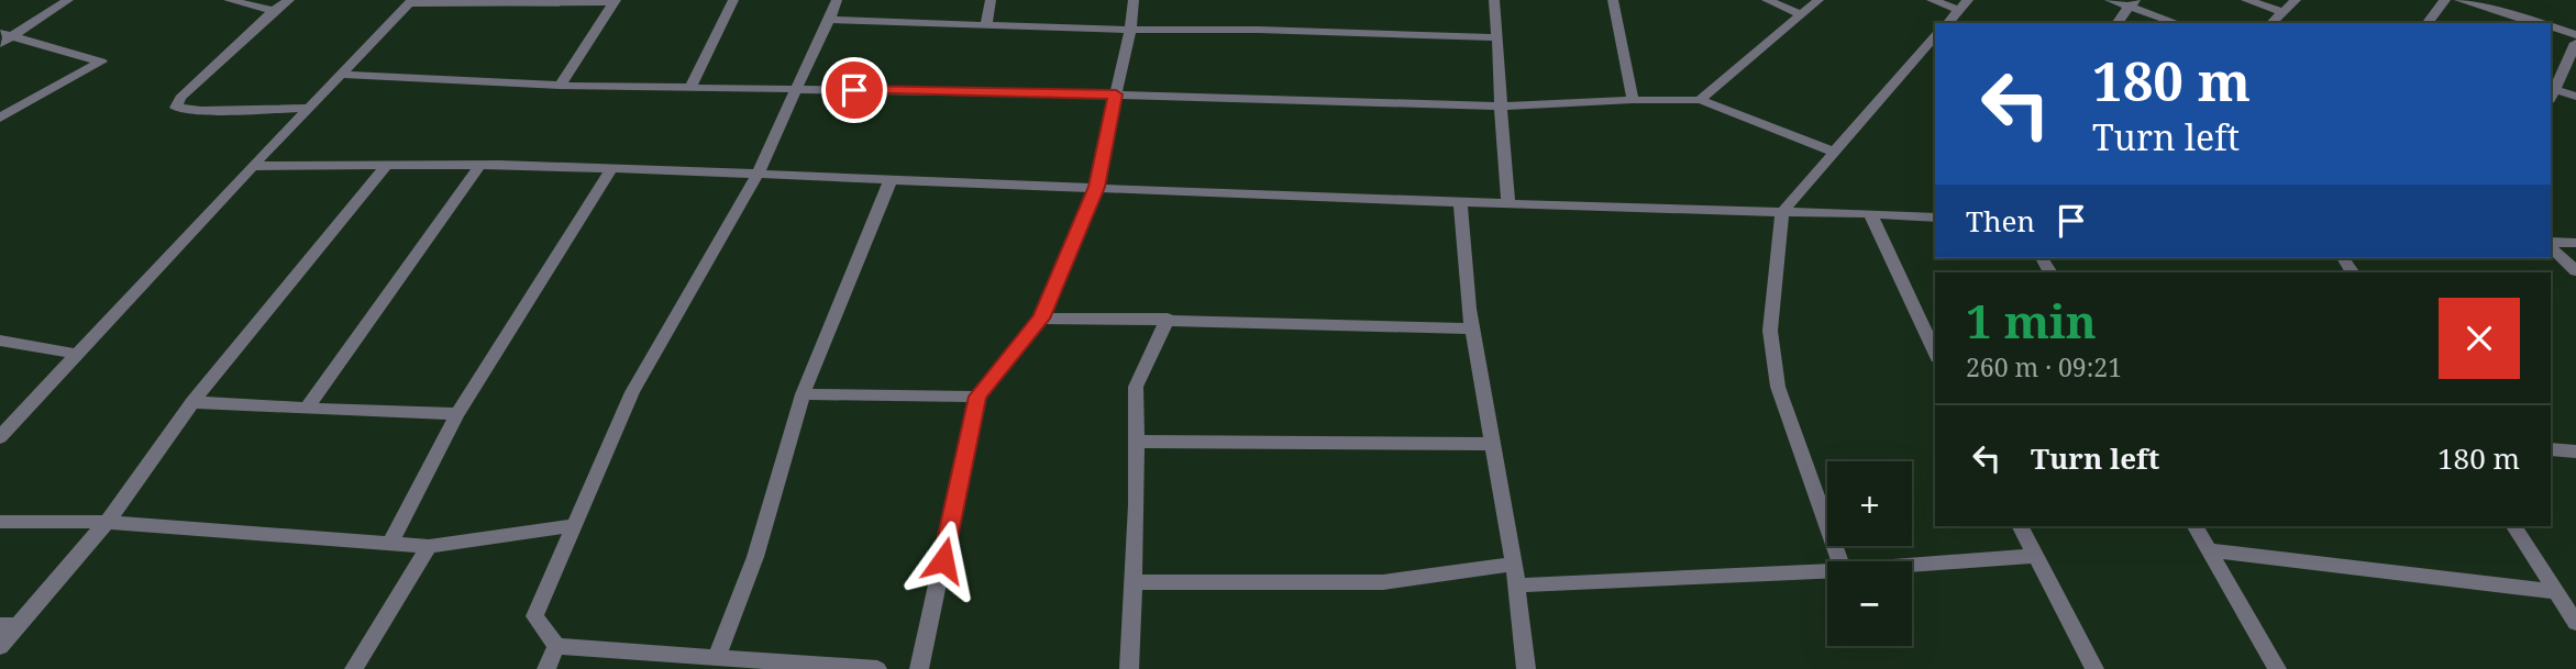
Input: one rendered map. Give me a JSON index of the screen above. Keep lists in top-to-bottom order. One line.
{"page":{"turn":["180 m","Turn left"],"then":"Then","heading":["1 min","260 m · 09:21"],"list":[{"name":"Turn left","value":"180 m"}],"map_buttons":["+","−"]}}
